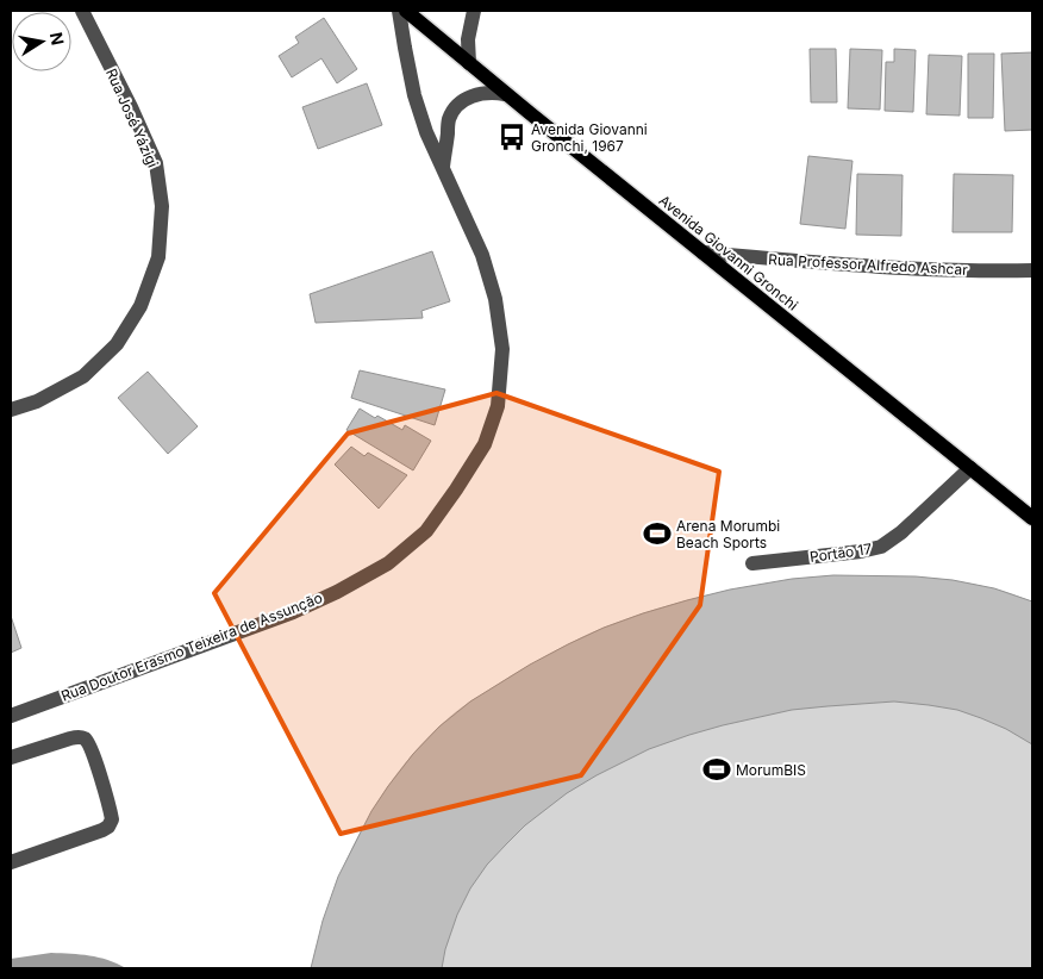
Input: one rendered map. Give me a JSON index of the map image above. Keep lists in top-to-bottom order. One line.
{"streets":{"main road":["Avenida Giovanni Gronchi"],"street":["Rua José Yázigi","Rua Professor Alfredo Ashcar","Portão 17","Rua Doutor Erasmo Teixeira de Assunção"]},"crossings":[["Avenida Giovanni Gronchi","Rua Professor Alfredo Ashcar"],["Avenida Giovanni Gronchi","Portão 17"]],"places":{"bus stop":["Avenida Giovanni Gronchi, 1967"],"sports":["Arena Morumbi Beach Sports","MorumBIS"]},"north":"right"}
